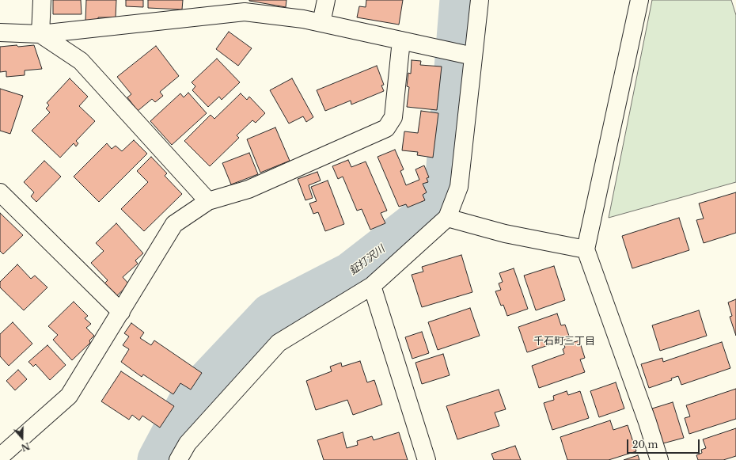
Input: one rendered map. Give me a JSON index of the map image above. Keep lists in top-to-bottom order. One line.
{"districts":["千石町三丁目"],"water":["鉦打沢川"],"scale_bar":"20 m","north":"bottom"}
